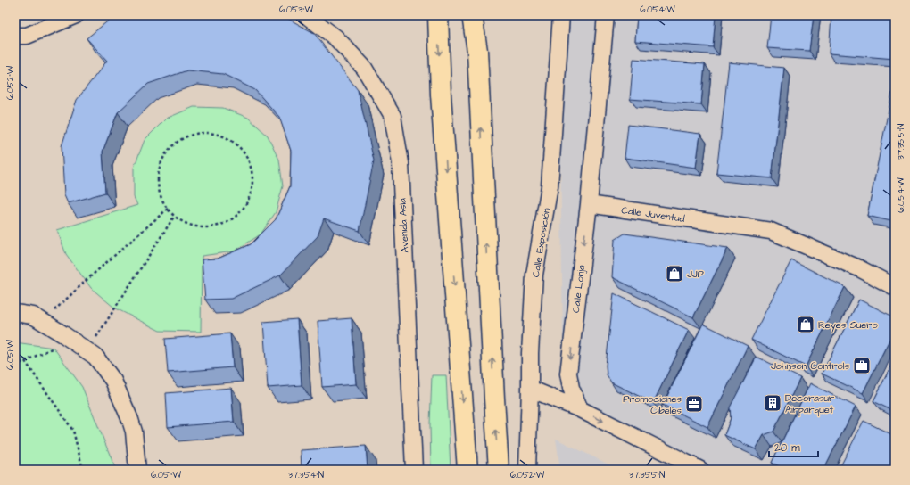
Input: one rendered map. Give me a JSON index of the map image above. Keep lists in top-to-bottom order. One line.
{"streets":{"street":["Calle Juventud","Avenida Asia","Calle Exposición","Calle Lonja"]},"crossings":[["Calle Juventud","Calle Lonja"],["Calle Exposición","Calle Lonja"]],"one_way":["Calle Lonja"],"places":{"shop":["JJP","Reyes Suero"],"office":["Johnson Controls","Promociones Cibeles"],"building":["Decorasur Airparquet"]},"scale_bar":"20 m","coordinates":["6.053°W","6.054°W","6.052°W","37.355°N","6.051°W","37.354°N"]}
